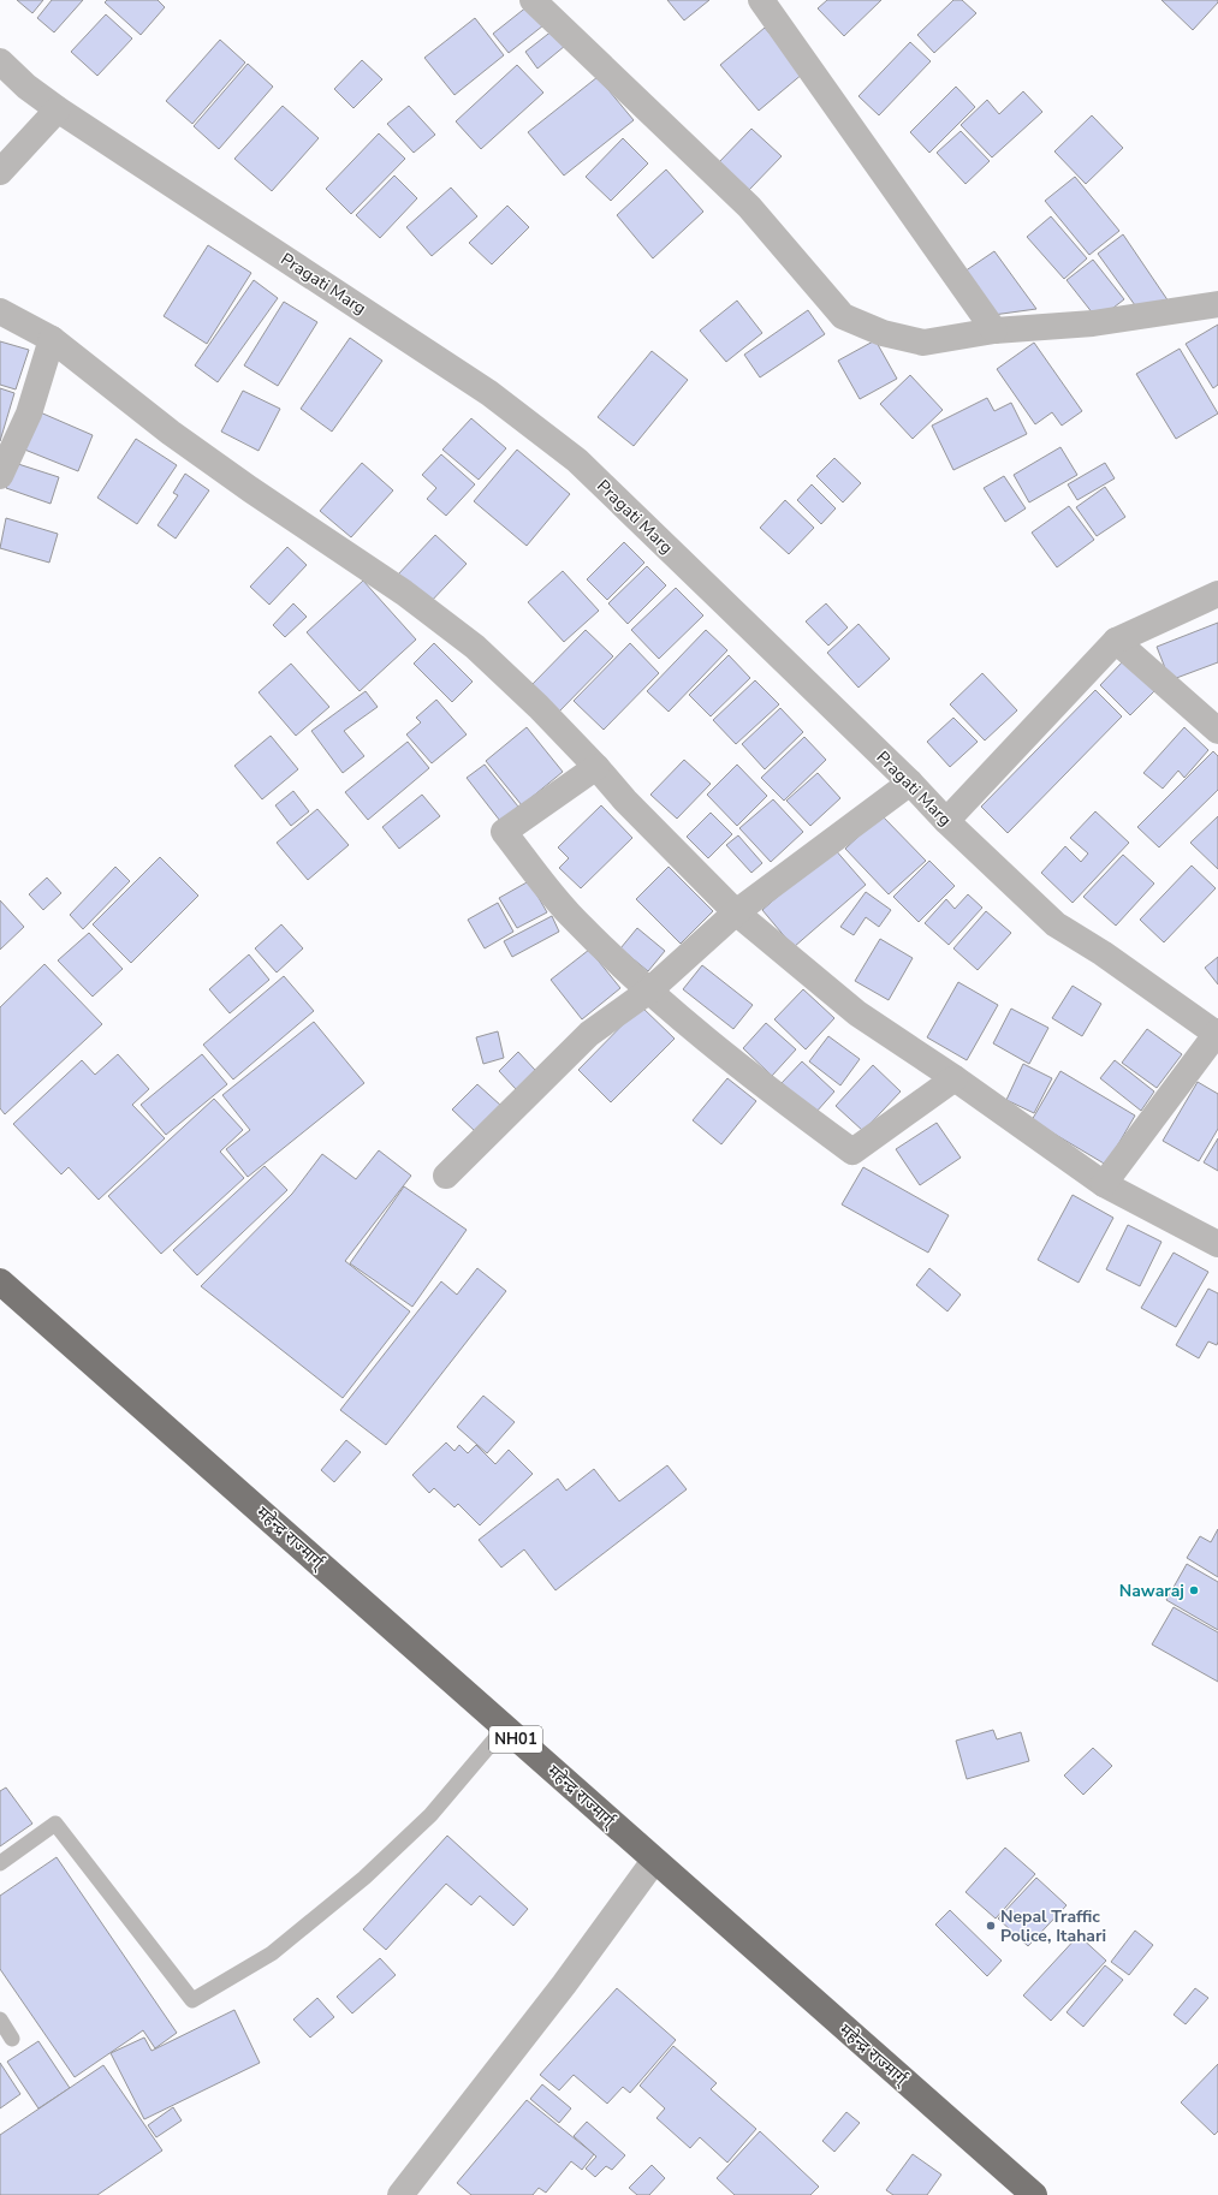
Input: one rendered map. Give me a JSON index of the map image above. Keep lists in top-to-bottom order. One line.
{"streets":{"highway":["महेन्द्र राज्मार्ग्","NH01"],"street":["Pragati Marg"]},"places":["Nawaraj","Nepal Traffic Police, Itahari"]}
